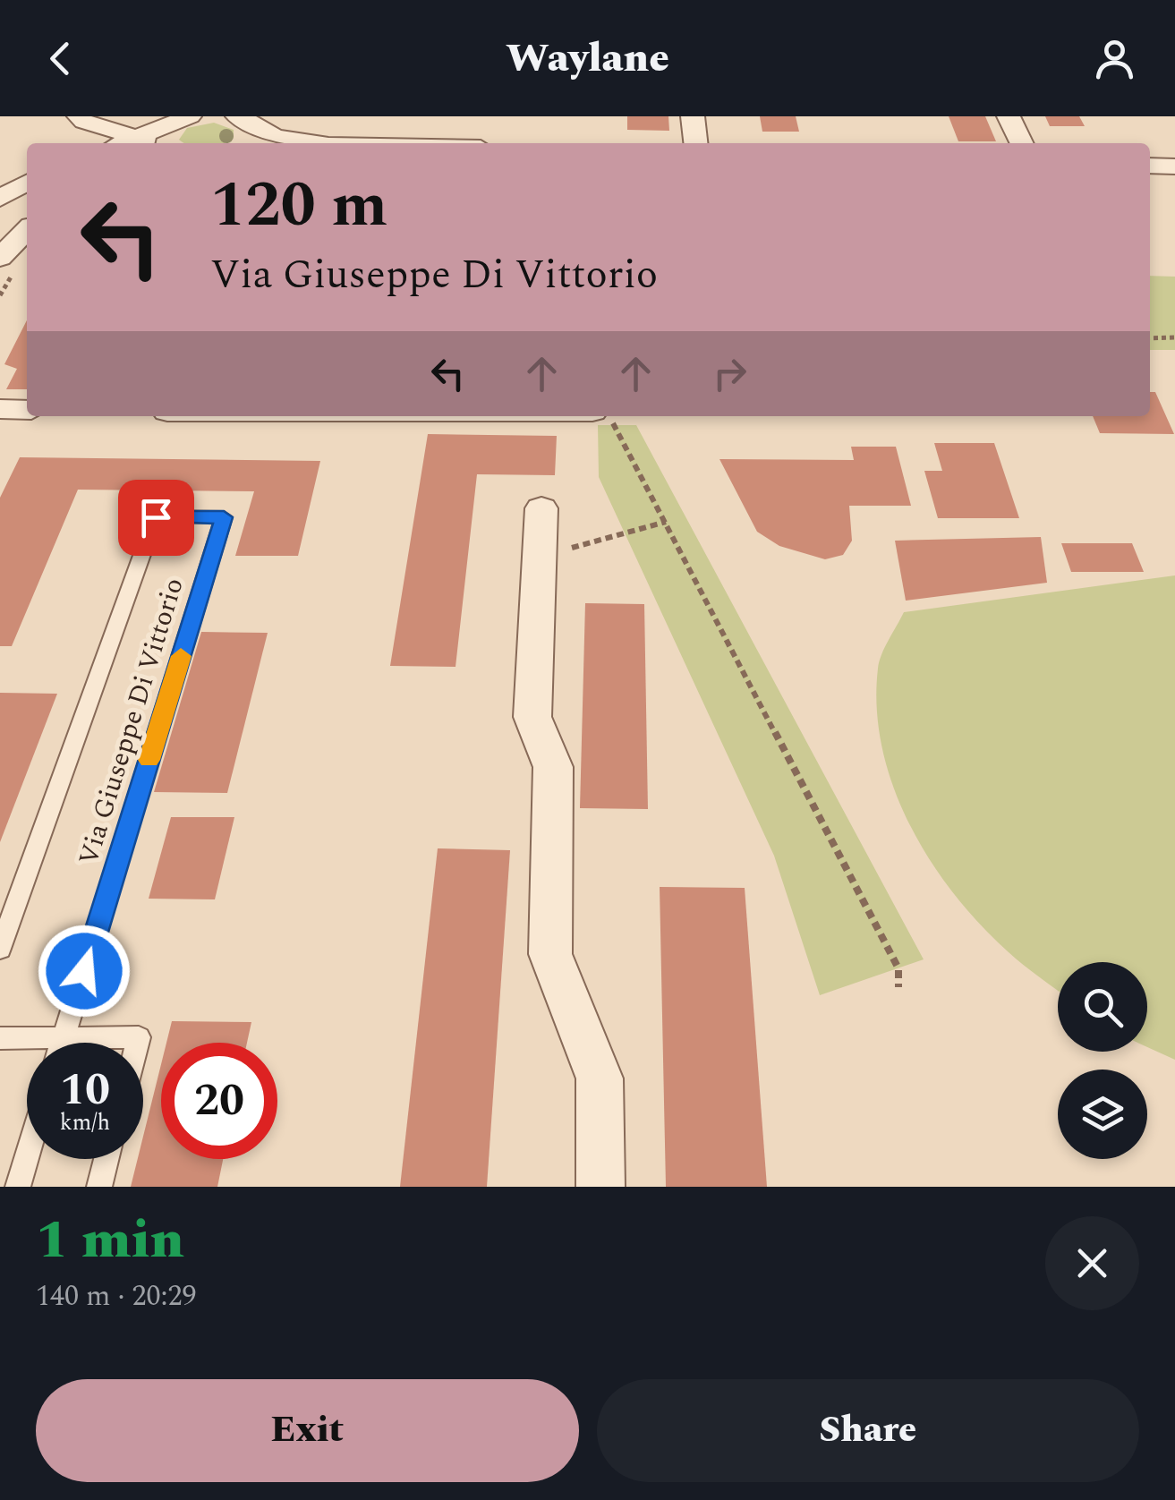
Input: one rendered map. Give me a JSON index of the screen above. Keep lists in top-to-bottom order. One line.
{"streets":{"lane":["Via Giuseppe Di Vittorio"]},"page":{"header":"Waylane","turn":["120 m","Via Giuseppe Di Vittorio"],"speed":"10 km/h","limit":"20","heading":["1 min","140 m · 20:29"],"buttons":["Exit","Share"]}}
